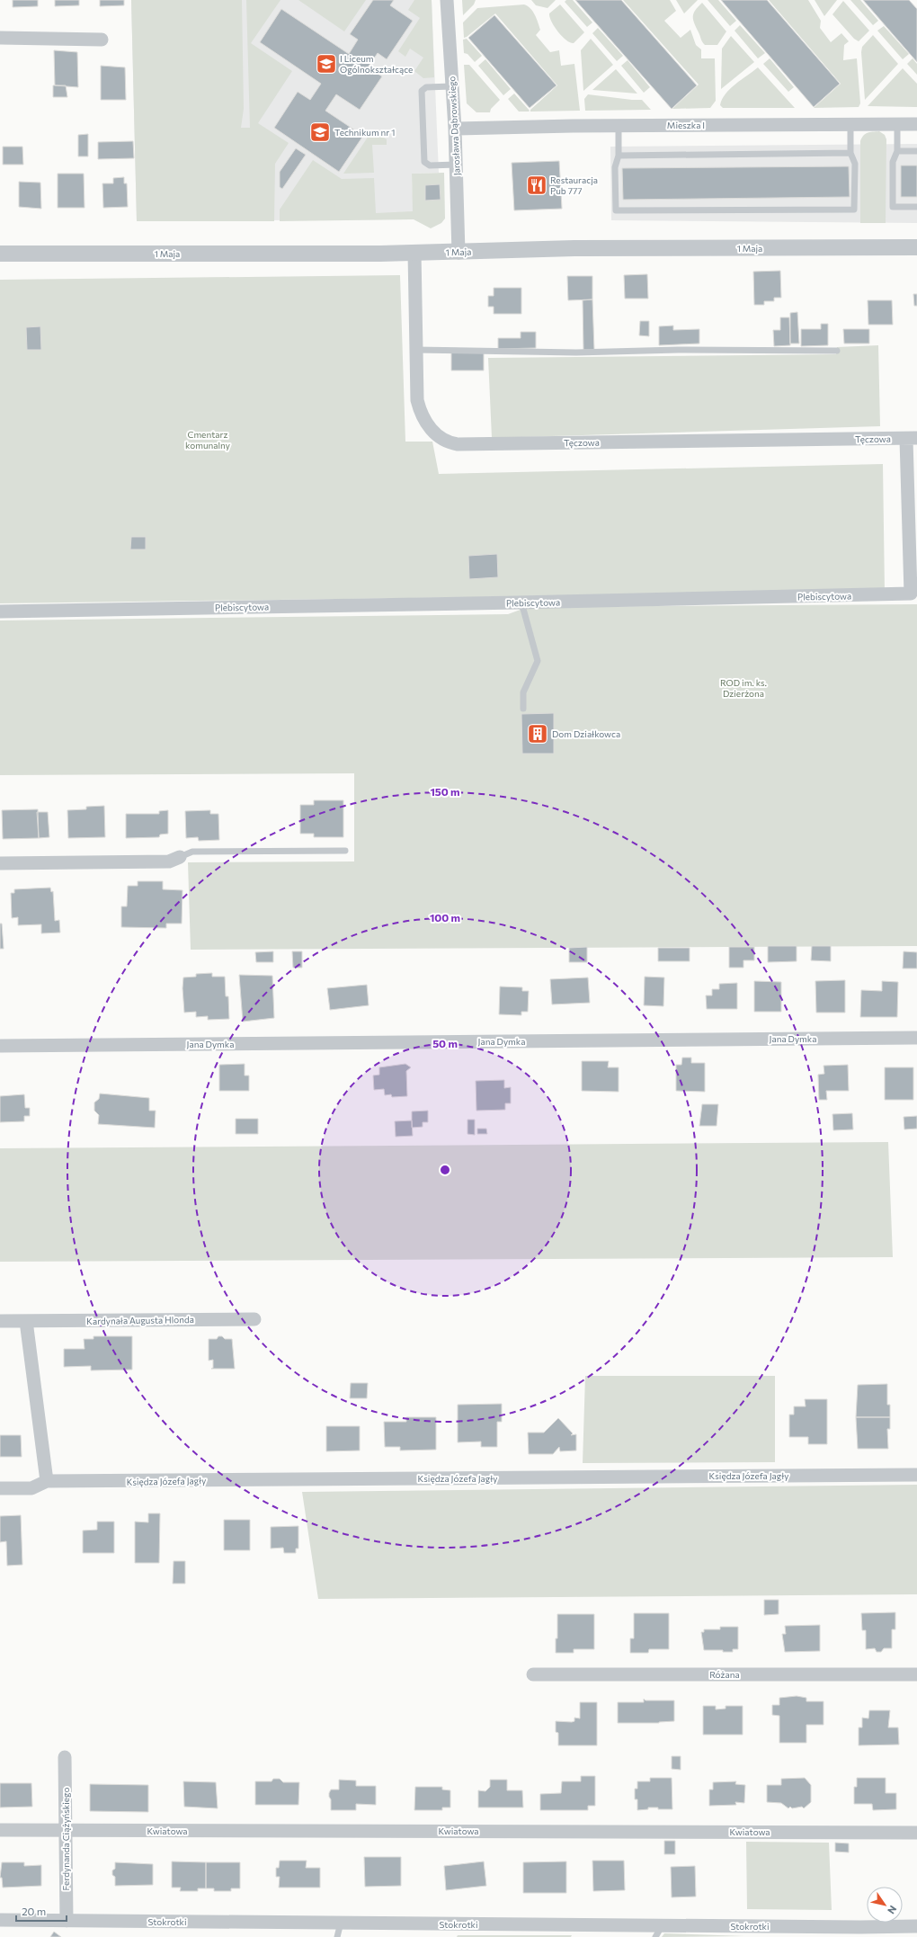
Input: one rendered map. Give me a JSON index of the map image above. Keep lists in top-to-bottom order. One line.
{"streets":{"street":["Mieszka I","Jarosława Dąbrowskiego","1 Maja","Tęczowa","Plebiscytowa","Jana Dymka","Kardynała Augusta Hlonda","Księdza Józefa Jagły","Różana","Kwiatowa","Ferdynanda Ciążyńskiego","Stokrotki"]},"crossings":[["Mieszka I","Jarosława Dąbrowskiego"],["Jarosława Dąbrowskiego","1 Maja"],["1 Maja","Tęczowa"],["Tęczowa","Plebiscytowa"],["Kwiatowa","Ferdynanda Ciążyńskiego"],["Ferdynanda Ciążyńskiego","Stokrotki"]],"parks":["Cmentarz komunalny","ROD im. ks. Dzierżona"],"places":{"school or university":["I Liceum Ogólnokształcące","Technikum nr 1"],"restaurant":["Restauracja Pub 777"],"building":["Dom Działkowca"]},"scale_bar":"20 m","north":"bottom right","rings":["150 m","100 m","50 m"]}
